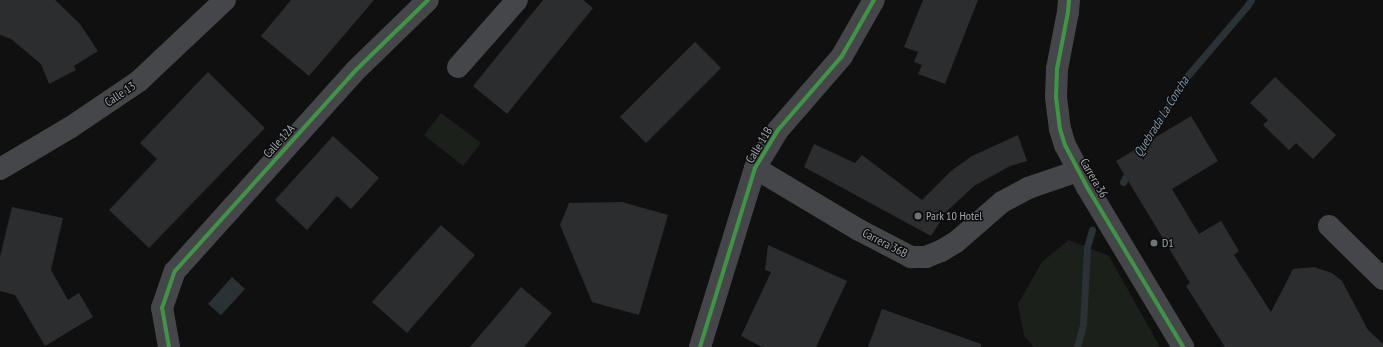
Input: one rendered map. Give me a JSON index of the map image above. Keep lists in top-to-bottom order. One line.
{"streets":{"street":["Calle 13","Calle 12A","Calle 11B","Carrera 36","Carrera 36B"]},"crossings":[["Calle 11B","Carrera 36B"],["Carrera 36","Carrera 36B"]],"water":["Quebrada La Concha"],"places":["Park 10 Hotel","D1"]}
